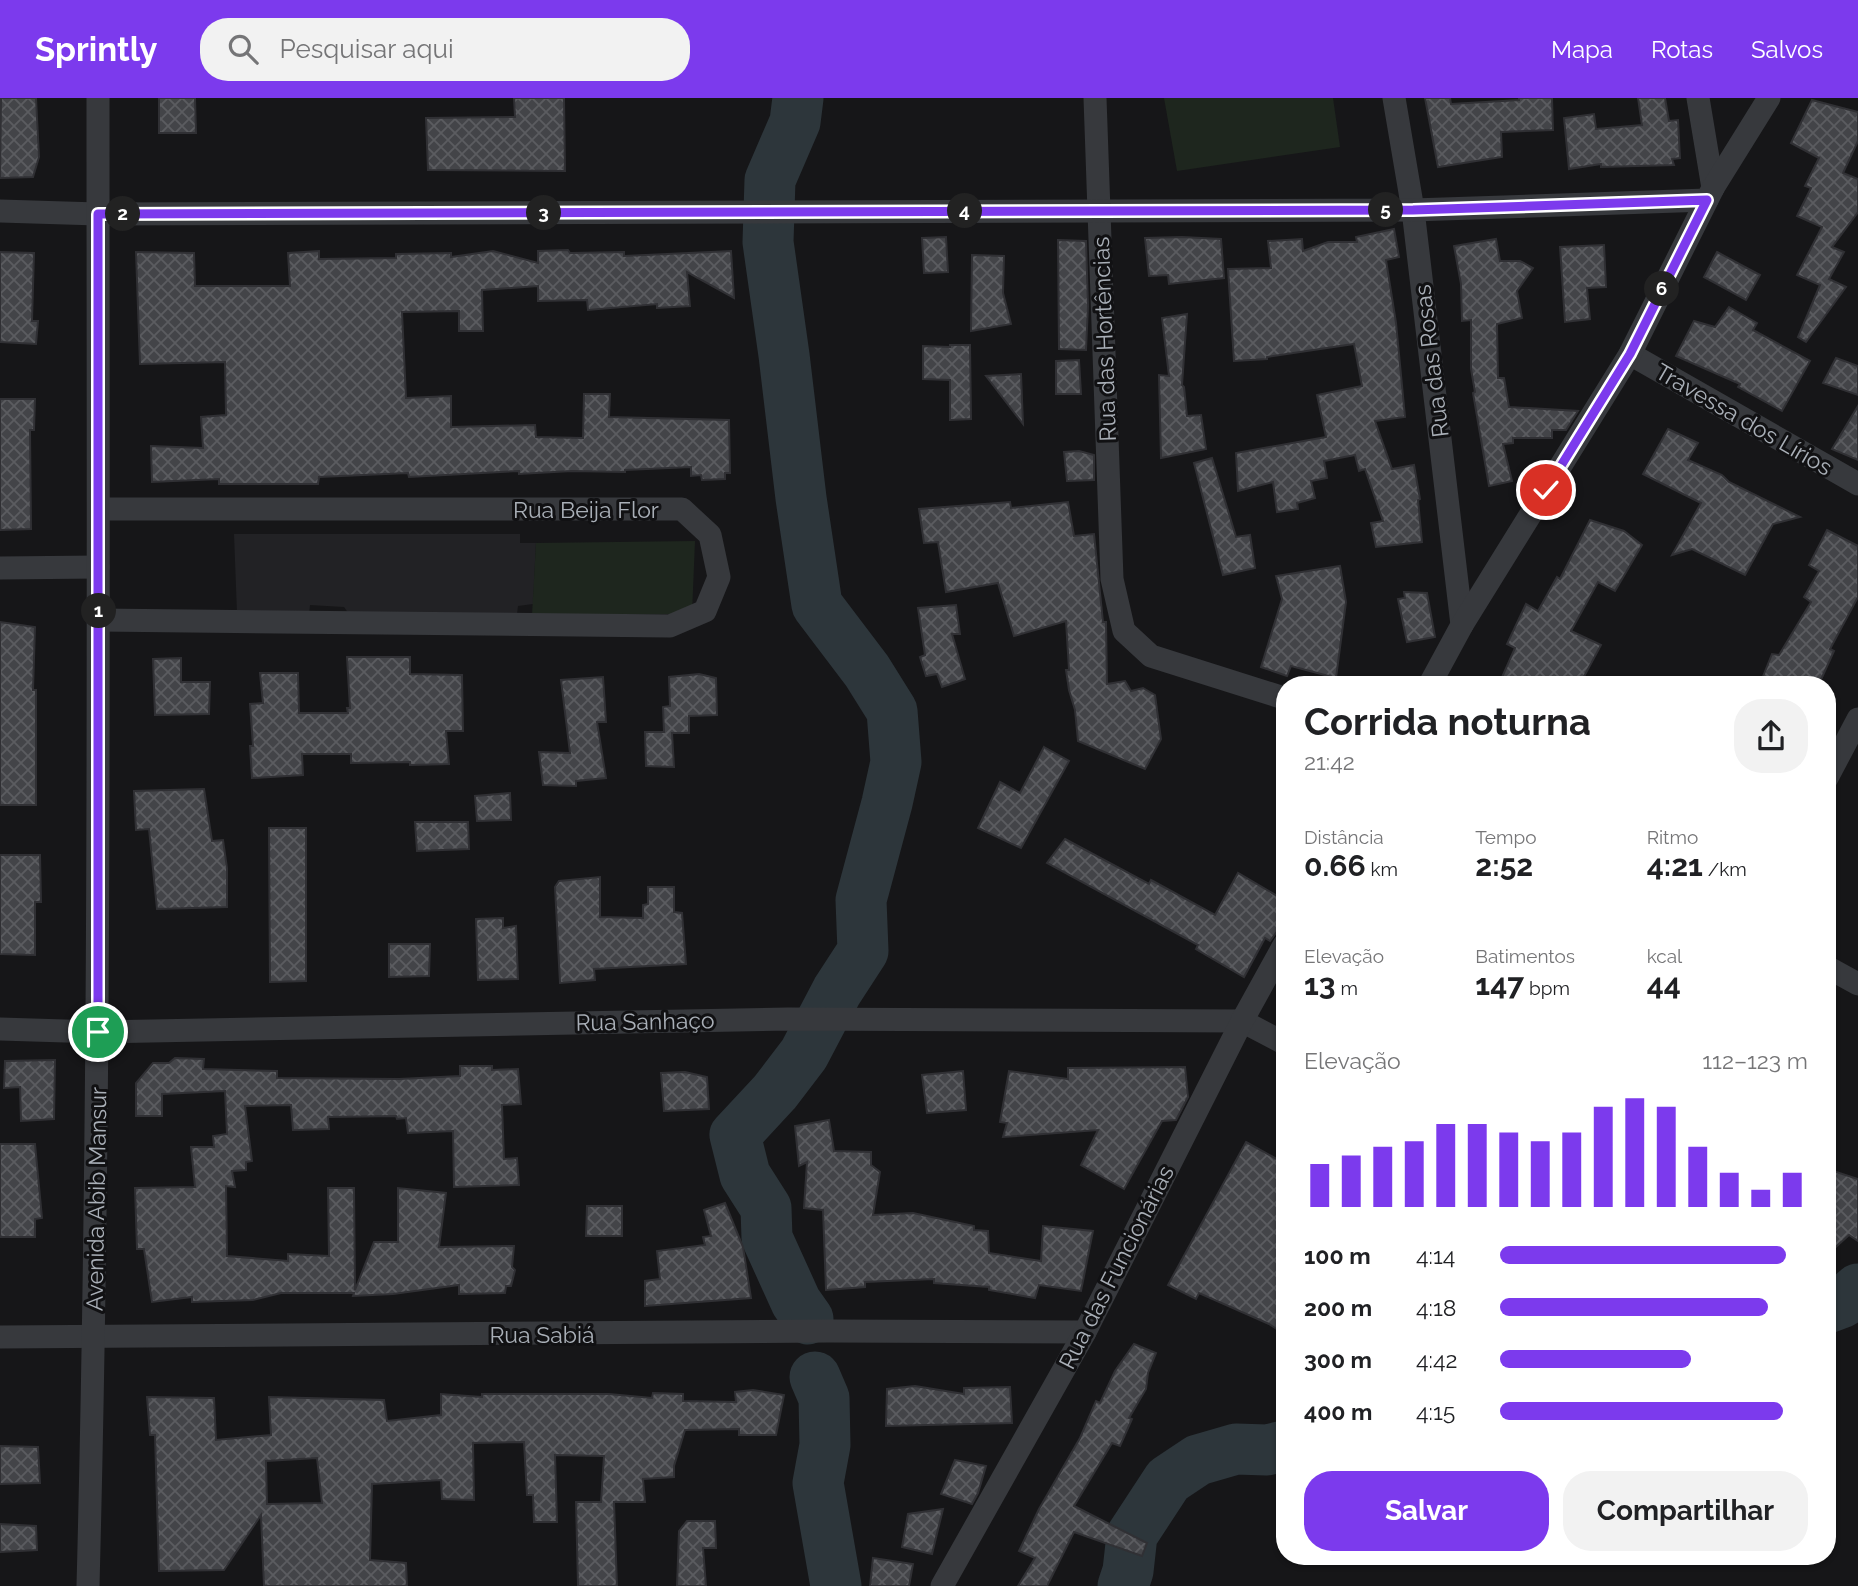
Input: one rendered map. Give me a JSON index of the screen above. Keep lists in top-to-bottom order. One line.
{"streets":{"street":["Rua das Hortências","Rua das Rosas","Travessa dos Lírios","Rua Beija Flor","Rua Sanhaço","Avenida Abib Mansur","Rua das Funcionárias","Rua Sabiá"]},"crossings":[["Rua Beija Flor","Avenida Abib Mansur"],["Rua Sanhaço","Avenida Abib Mansur"],["Rua Sanhaço","Rua das Funcionárias"],["Avenida Abib Mansur","Rua Sabiá"],["Rua das Funcionárias","Rua Sabiá"]],"page":{"header":"Sprintly","search":"Pesquisar aqui","nav":["Mapa","Rotas","Salvos"],"pins":["5","4","3","2","6","1"],"heading":["Corrida noturna","21:42"],"stats":[["Distância","0.66 km"],["Tempo","2:52"],["Ritmo","4:21 /km"],["Elevação","13 m"],["Batimentos","147 bpm"],["kcal","44"]],"chart":["Elevação","112–123 m"],"list":[{"name":"100 m","note":"4:14"},{"name":"200 m","note":"4:18"},{"name":"300 m","note":"4:42"},{"name":"400 m","note":"4:15"}],"buttons":["Salvar","Compartilhar"]}}
